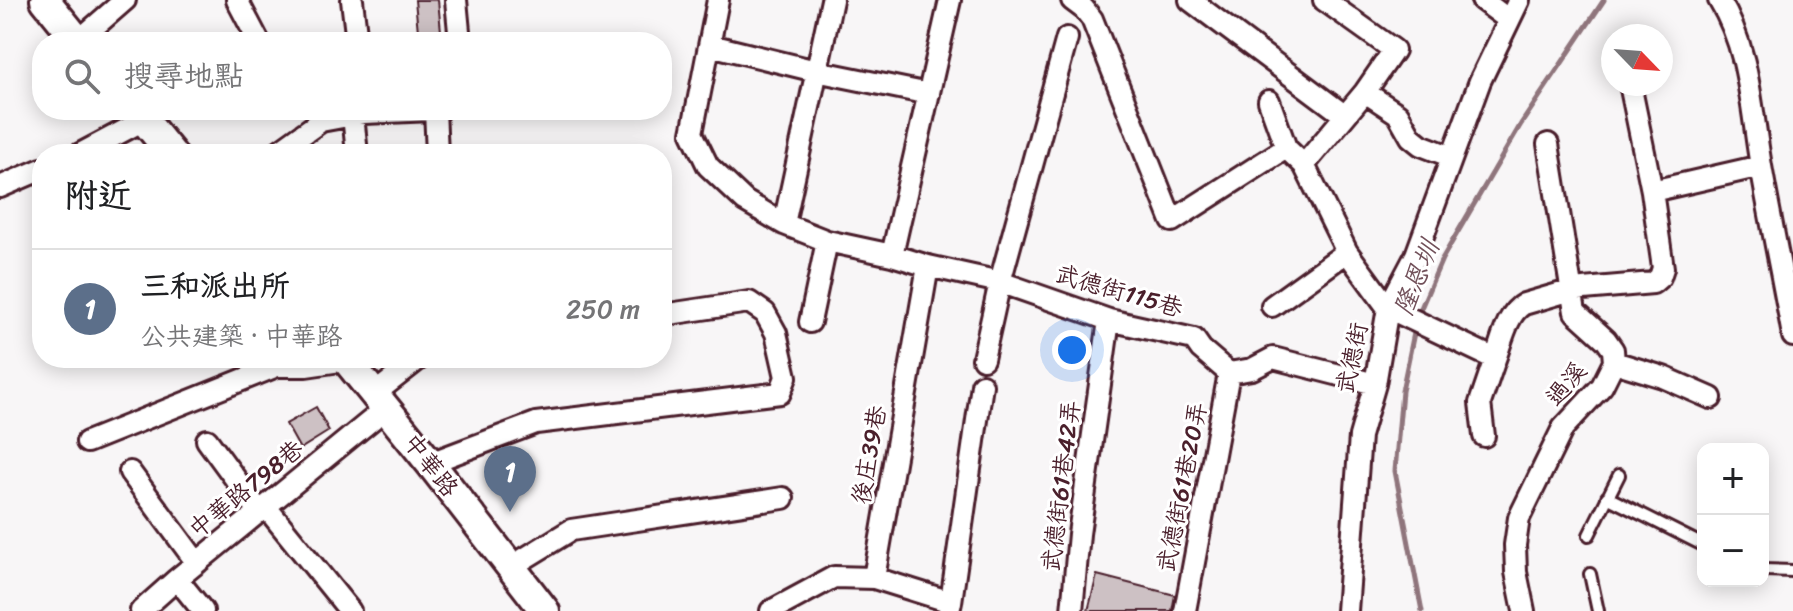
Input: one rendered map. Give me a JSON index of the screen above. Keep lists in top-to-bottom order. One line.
{"streets":{"main road":["中華路"],"street":["武德街115巷","武德街","過溪","後庄39巷","武德街61巷42弄","武德街61巷20弄","中華路798巷"]},"crossings":[["武德街115巷","後庄39巷"],["武德街115巷","武德街61巷42弄"],["武德街115巷","武德街61巷20弄"],["中華路","中華路798巷"]],"water":["隆恩圳"],"north":"bottom right","page":{"search":"搜尋地點","heading":"附近","list":[{"mark":"1","name":"三和派出所","note":"公共建築 · 中華路","value":"250 m"}],"map_buttons":["+","−"],"pins":"1"}}
